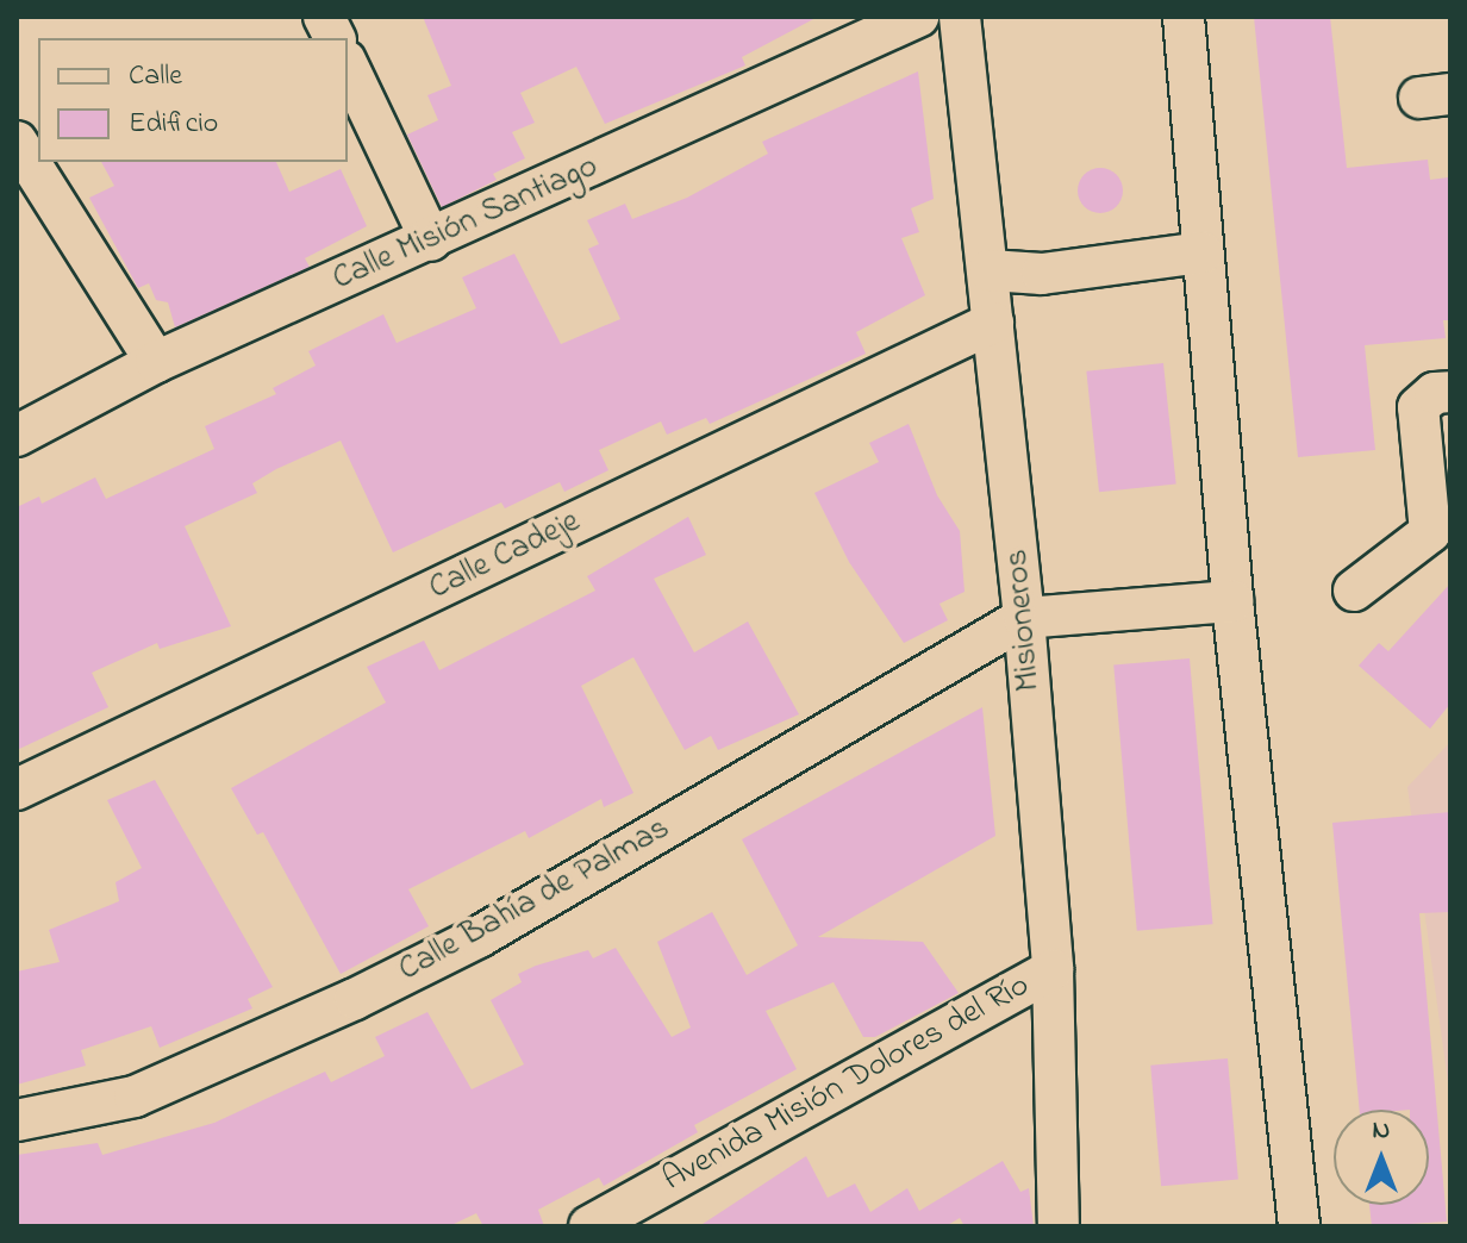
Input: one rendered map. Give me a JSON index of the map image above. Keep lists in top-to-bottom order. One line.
{"streets":{"street":["Calle Misión Santiago","Calle Cadeje","Misioneros","Calle Bahía de Palmas","Avenida Misión Dolores del Río"]},"crossings":[["Calle Cadeje","Misioneros"],["Misioneros","Calle Bahía de Palmas"],["Misioneros","Avenida Misión Dolores del Río"]],"legend":["Calle","Edificio"],"north":"top"}
